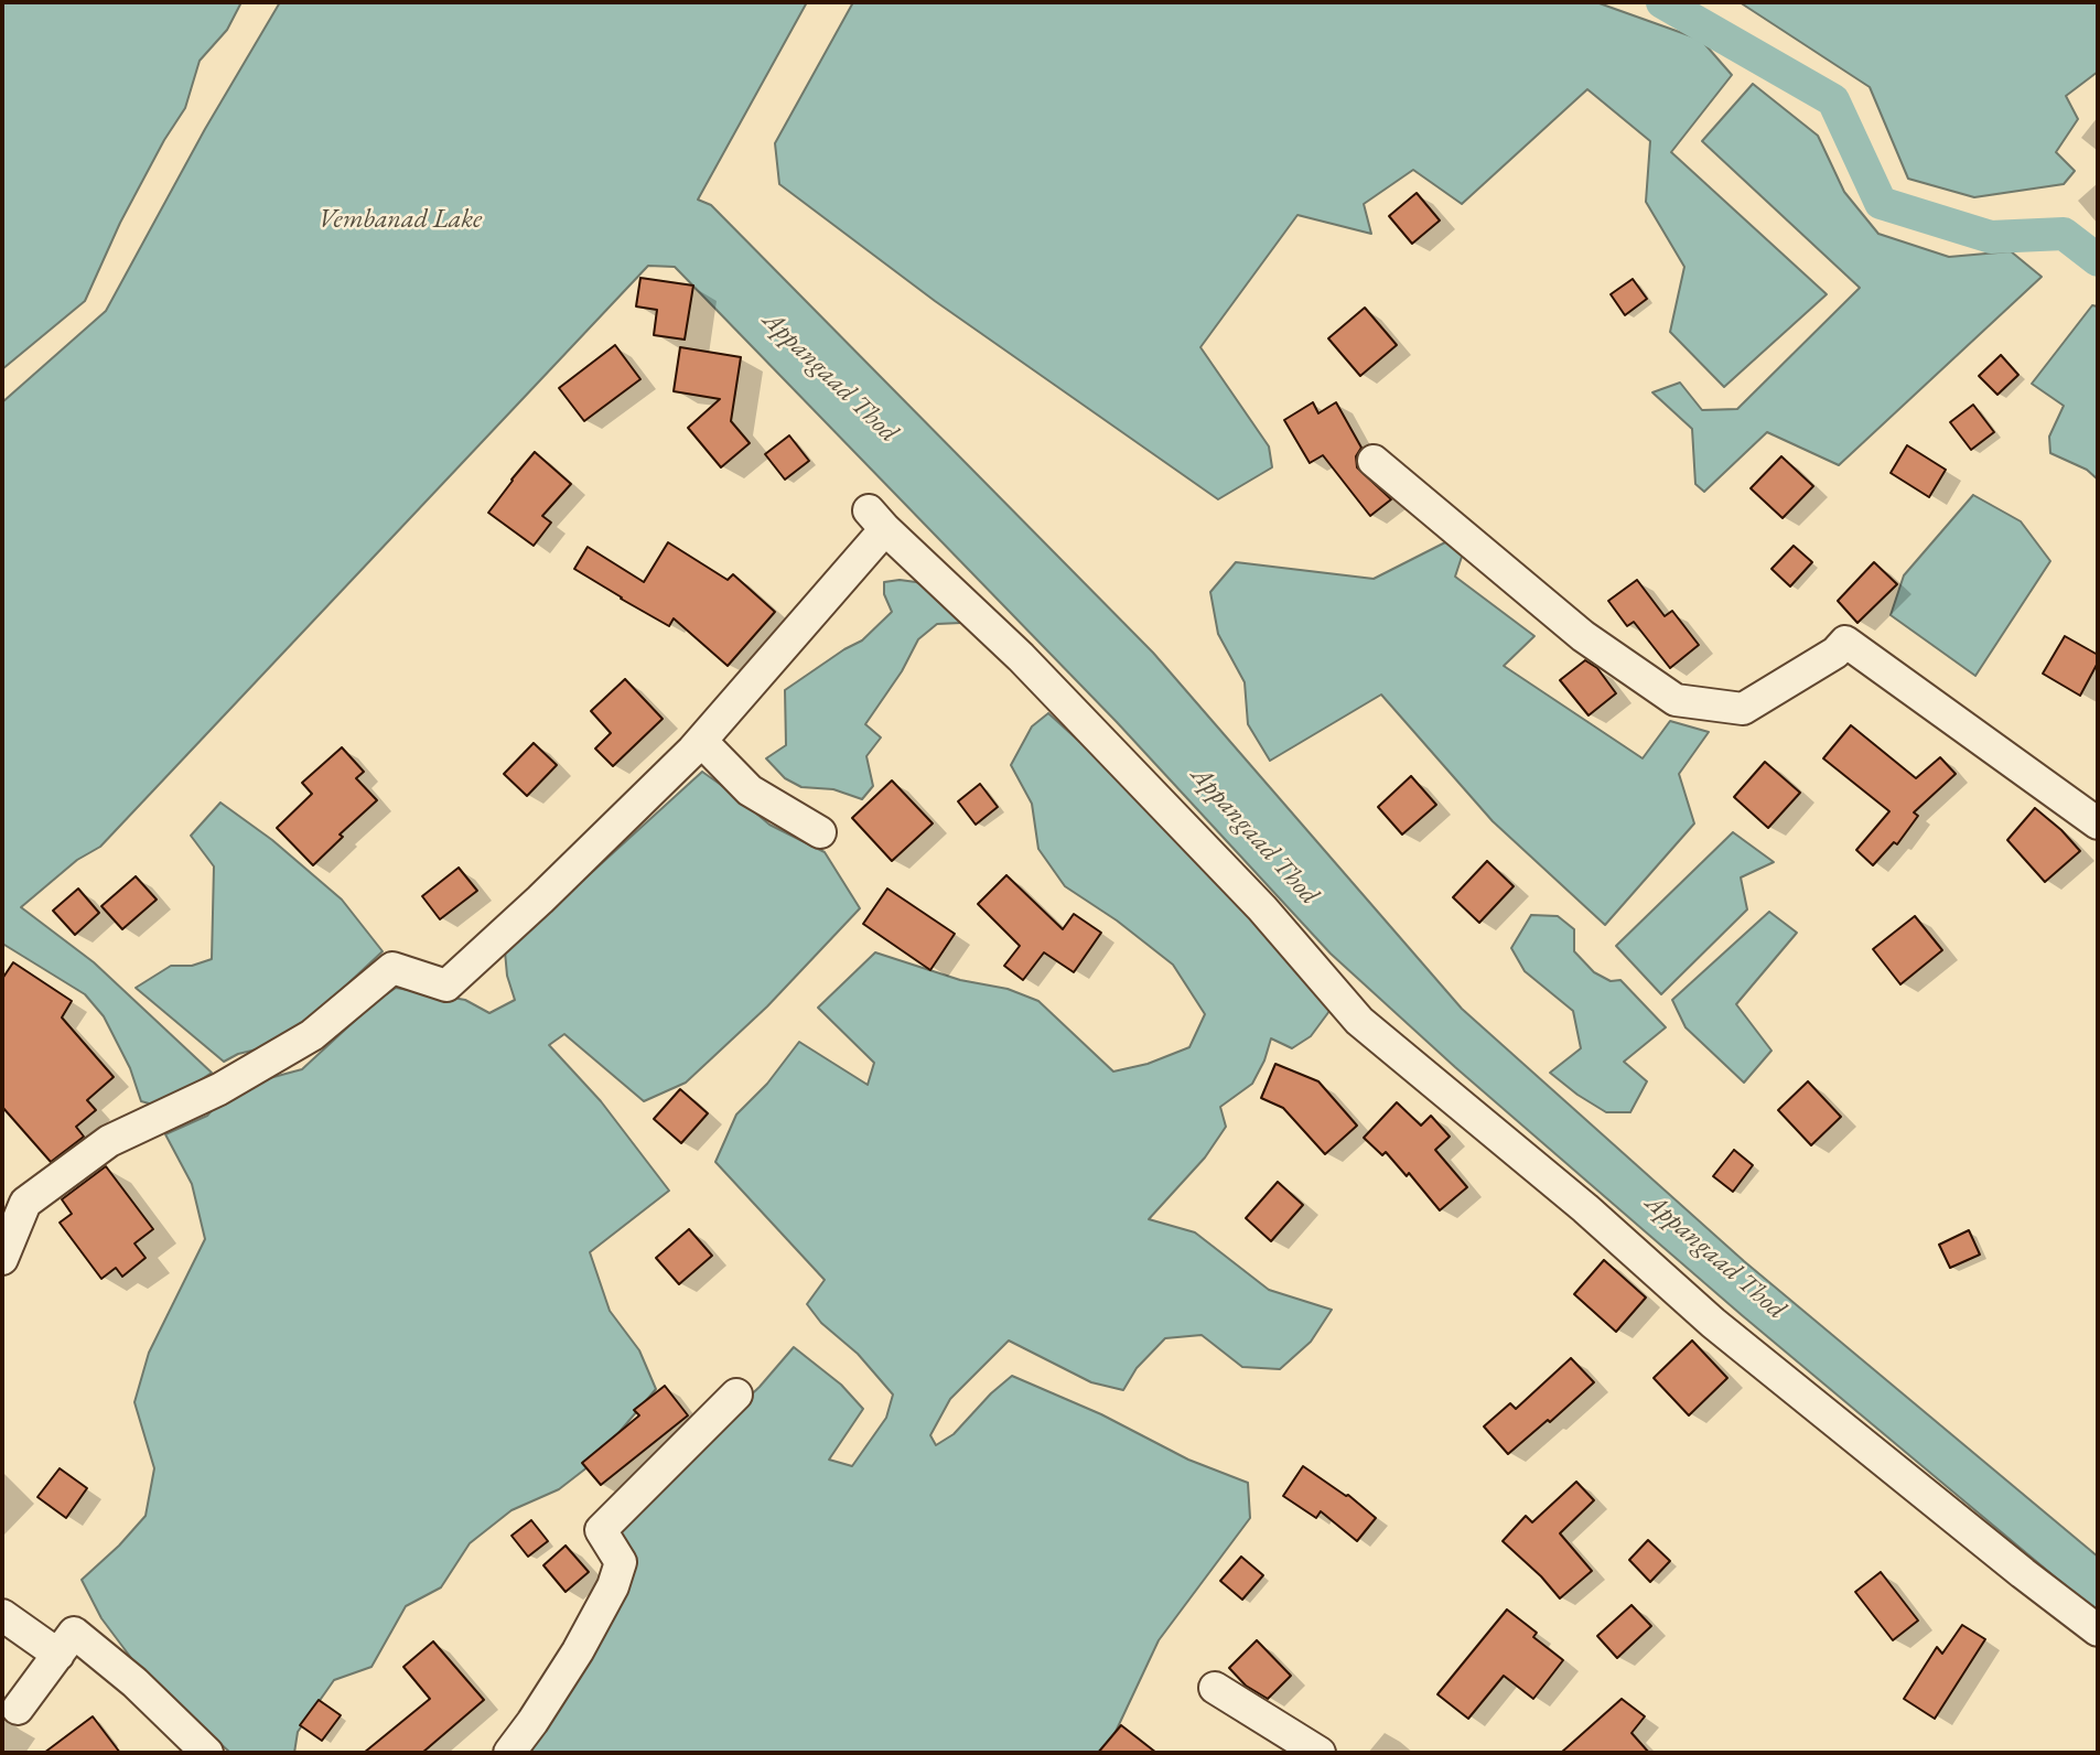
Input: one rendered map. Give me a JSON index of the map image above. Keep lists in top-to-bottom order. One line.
{"water":["Vembanad Lake","Appangaad Thod"]}
